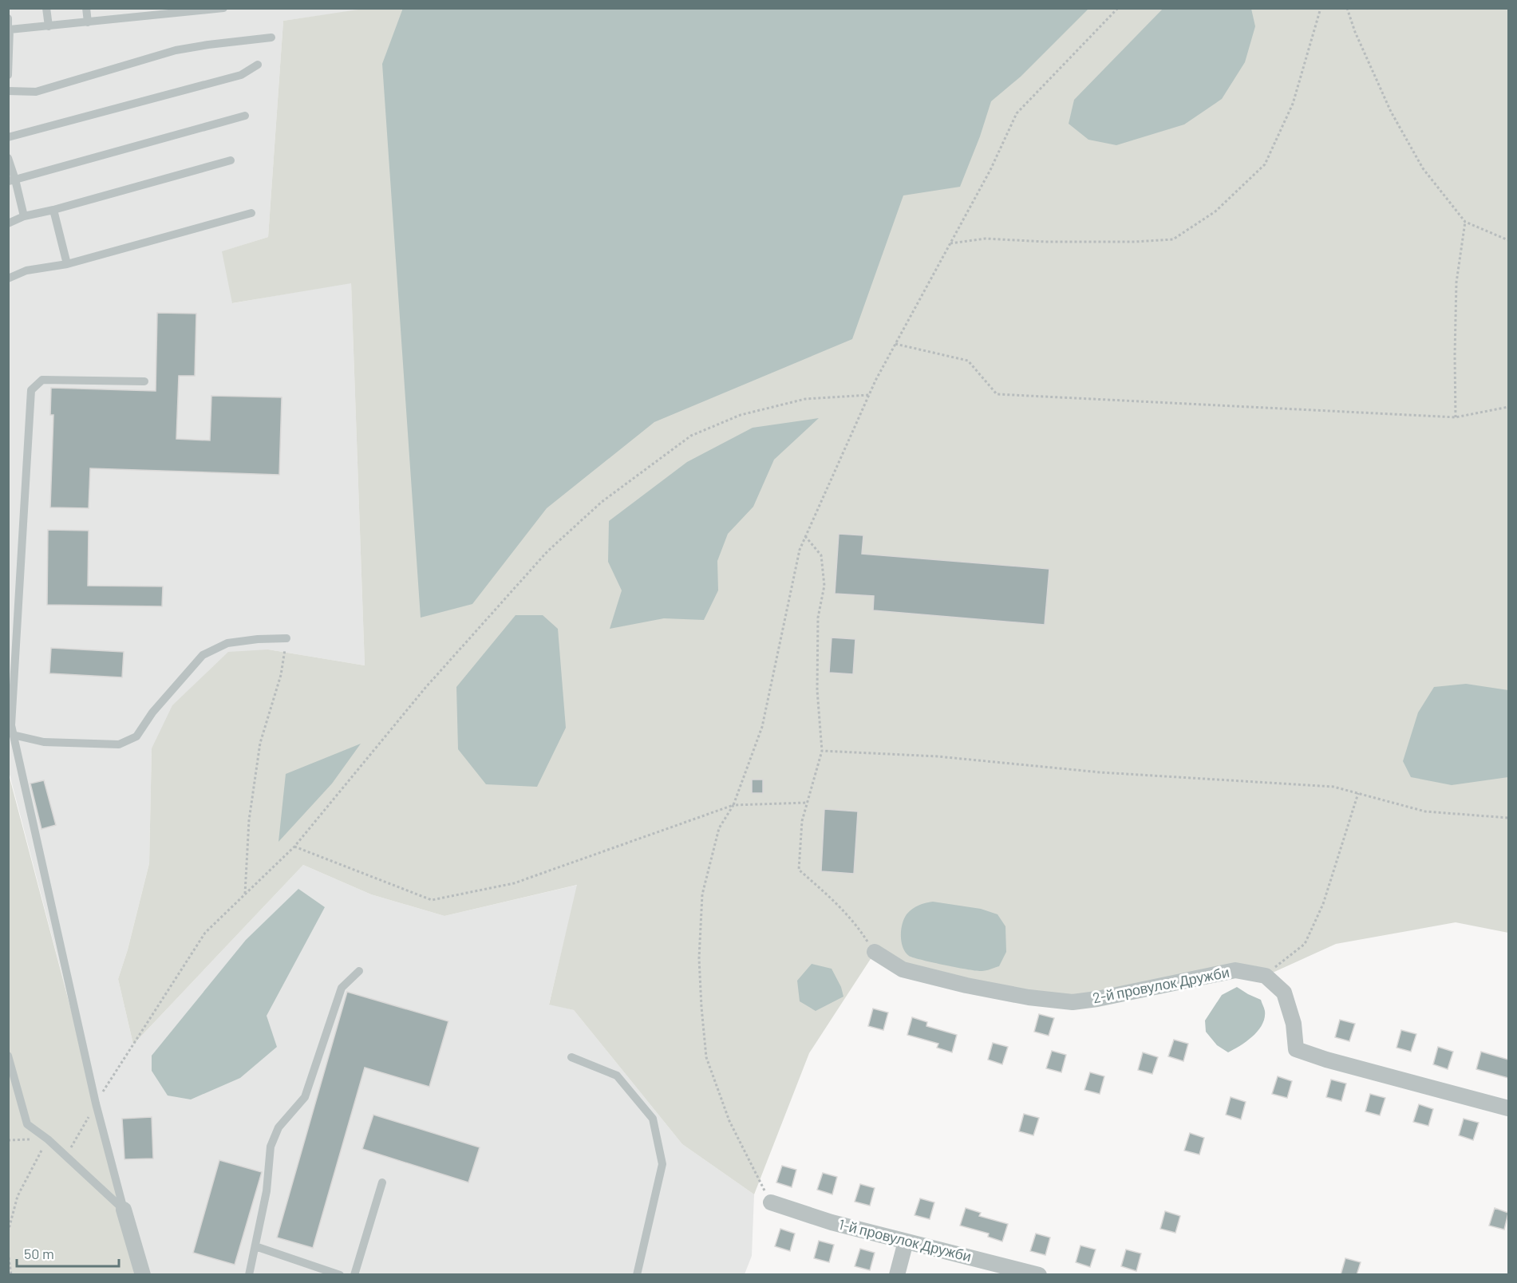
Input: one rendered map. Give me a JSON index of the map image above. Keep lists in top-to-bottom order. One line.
{"streets":{"street":["2-й провулок Дружби","1-й провулок Дружби"]},"scale_bar":"50 m"}
